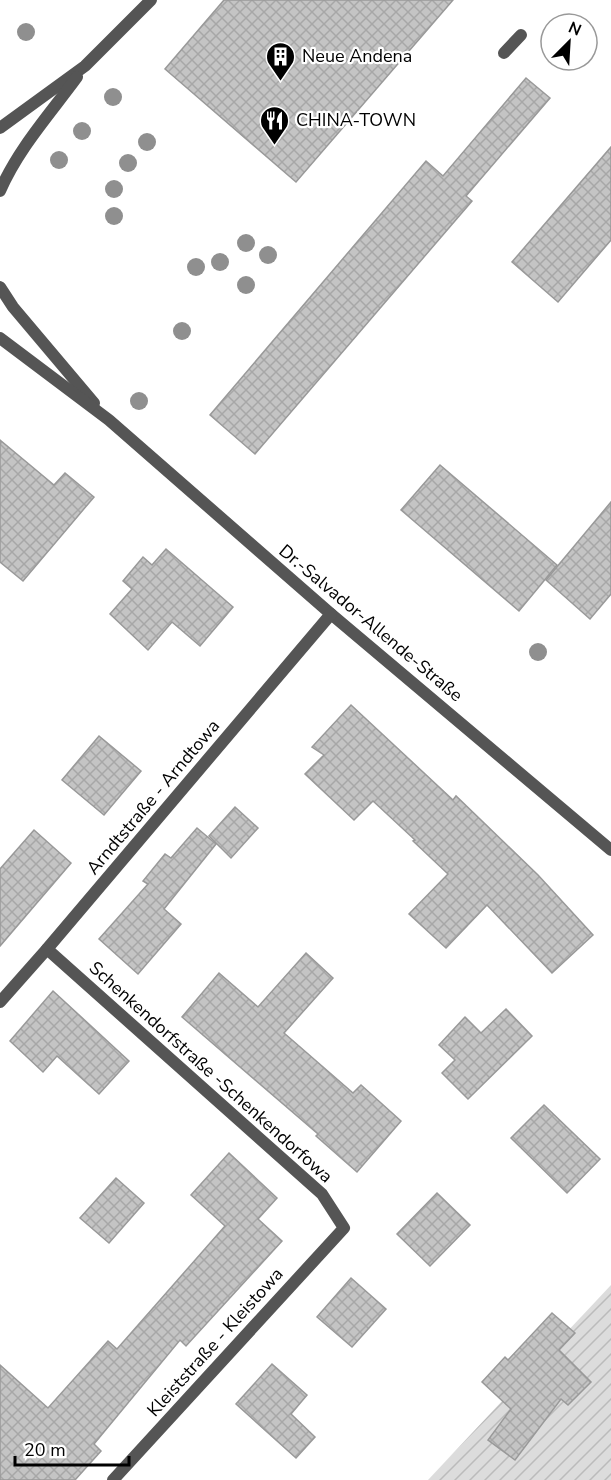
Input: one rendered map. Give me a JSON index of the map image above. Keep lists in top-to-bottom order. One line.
{"streets":{"street":["Dr.-Salvador-Allende-Straße","Arndtstraße - Arndtowa","Schenkendorfstraße -Schenkendorfowa","Kleiststraße - Kleistowa"]},"crossings":[["Dr.-Salvador-Allende-Straße","Arndtstraße - Arndtowa"],["Arndtstraße - Arndtowa","Schenkendorfstraße -Schenkendorfowa"],["Schenkendorfstraße -Schenkendorfowa","Kleiststraße - Kleistowa"]],"places":{"building":["Neue Andena"],"restaurant":["CHINA-TOWN"]},"scale_bar":"20 m","north":"top right"}
